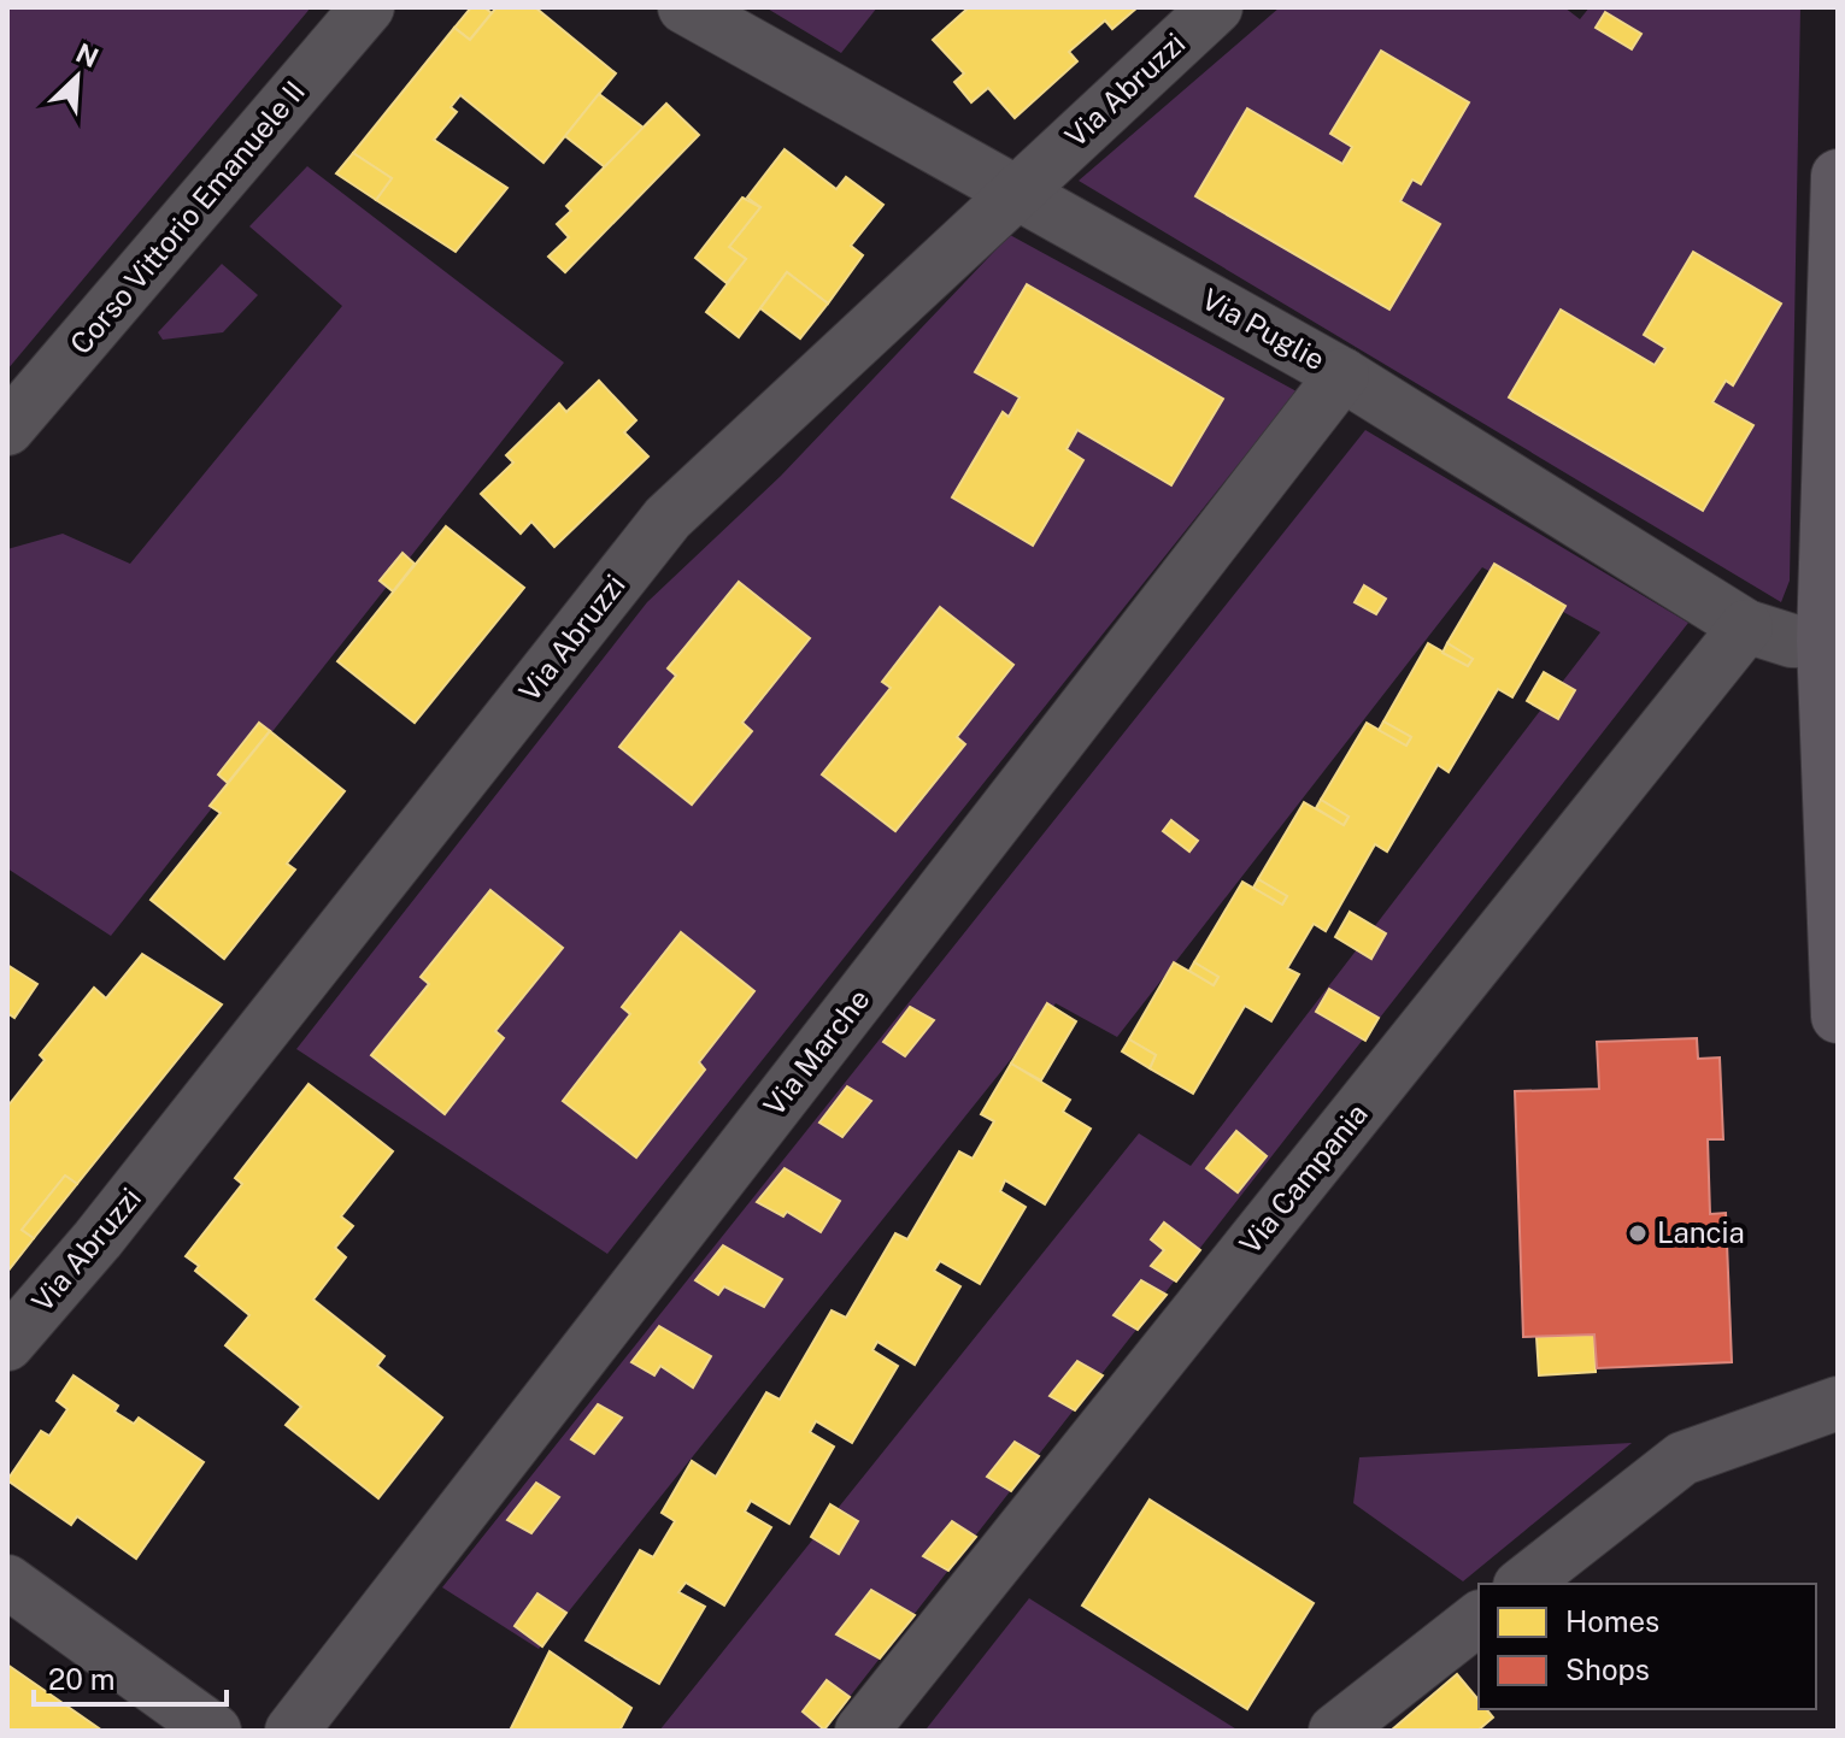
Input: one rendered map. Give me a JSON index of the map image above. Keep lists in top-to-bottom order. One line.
{"streets":{"street":["Via Abruzzi","Corso Vittorio Emanuele II","Via Puglie","Via Marche","Via Campania"]},"crossings":[["Via Abruzzi","Via Puglie"],["Via Puglie","Via Marche"],["Via Puglie","Via Campania"]],"places":["Lancia"],"legend":["Homes","Shops"],"scale_bar":"20 m","north":"top right"}
